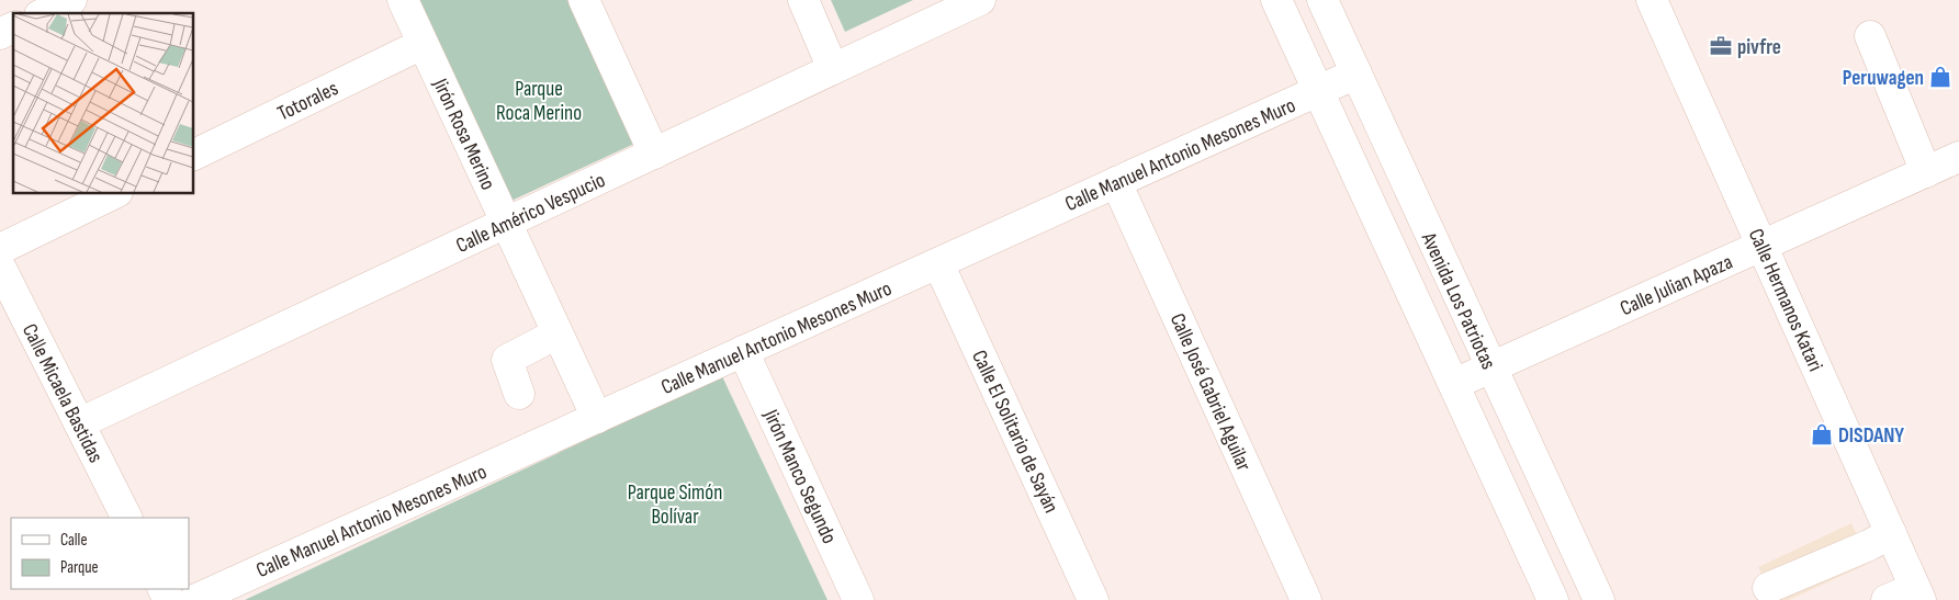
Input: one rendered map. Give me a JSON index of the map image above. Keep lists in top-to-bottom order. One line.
{"streets":{"street":["Totorales","Jirón Rosa Merino","Calle Manuel Antonio Mesones Muro","Calle Américo Vespucio","Calle Julian Apaza","Calle Hermanos Katari","Avenida Los Patriotas","Calle José Gabriel Aguilar","Calle Micaela Bastidas","Calle El Solitario de Sayán","Jirón Manco Segundo"]},"crossings":[["Totorales","Jirón Rosa Merino"],["Jirón Rosa Merino","Calle Manuel Antonio Mesones Muro"],["Jirón Rosa Merino","Calle Américo Vespucio"],["Calle Manuel Antonio Mesones Muro","Avenida Los Patriotas"],["Calle Manuel Antonio Mesones Muro","Calle José Gabriel Aguilar"],["Calle Manuel Antonio Mesones Muro","Calle El Solitario de Sayán"],["Calle Manuel Antonio Mesones Muro","Jirón Manco Segundo"],["Calle Américo Vespucio","Calle Micaela Bastidas"],["Calle Julian Apaza","Calle Hermanos Katari"],["Calle Julian Apaza","Avenida Los Patriotas"]],"parks":["Parque Roca Merino","Parque Simón Bolívar"],"places":{"office":["pivfre"],"shop":["Peruwagen","DISDANY"]},"legend":["Calle","Parque"]}
